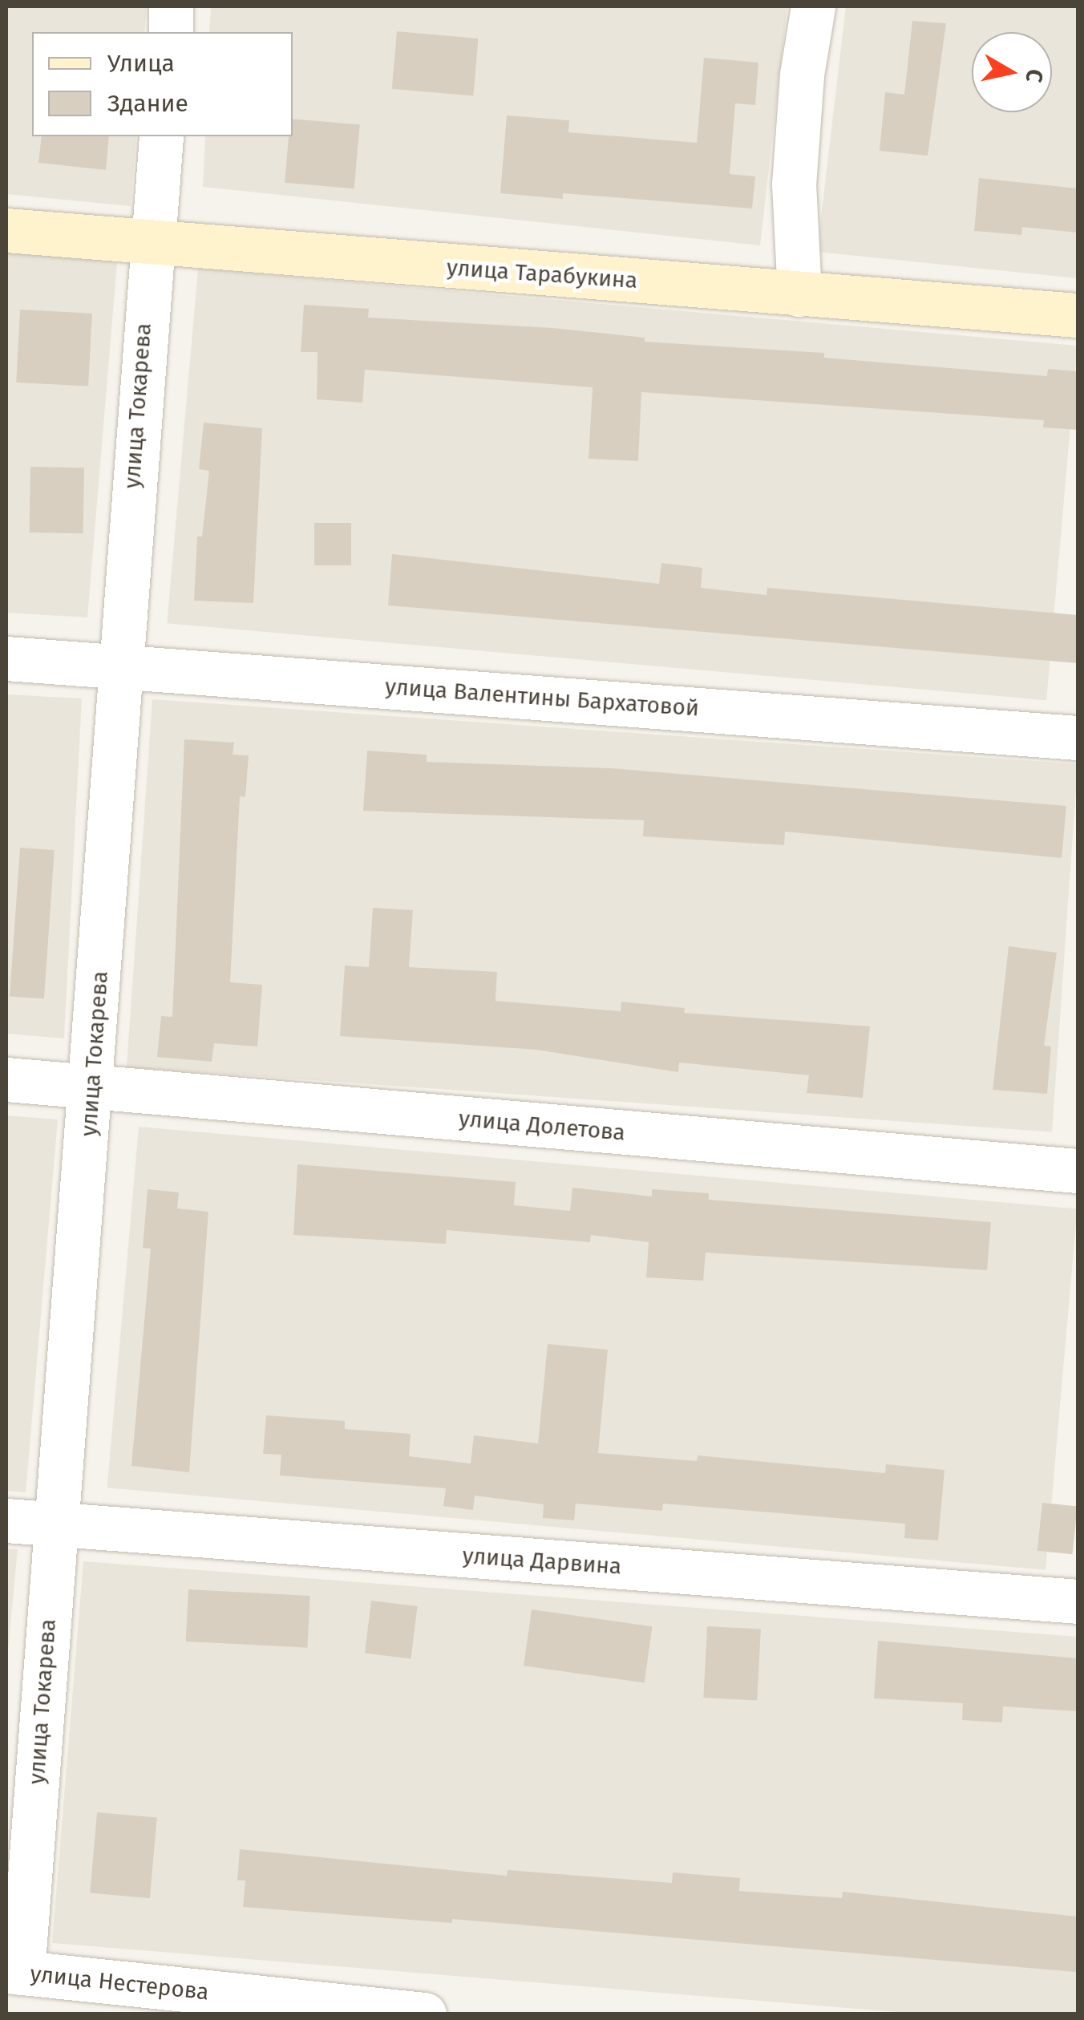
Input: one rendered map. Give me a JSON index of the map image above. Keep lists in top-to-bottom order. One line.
{"streets":{"main road":["улица Тарабукина"],"street":["улица Токарева","улица Валентины Бархатовой","улица Долетова","улица Дарвина","улица Нестерова"]},"crossings":[["улица Тарабукина","улица Токарева"],["улица Токарева","улица Валентины Бархатовой"],["улица Токарева","улица Долетова"],["улица Токарева","улица Дарвина"],["улица Токарева","улица Нестерова"]],"legend":["Улица","Здание"],"north":"right"}
